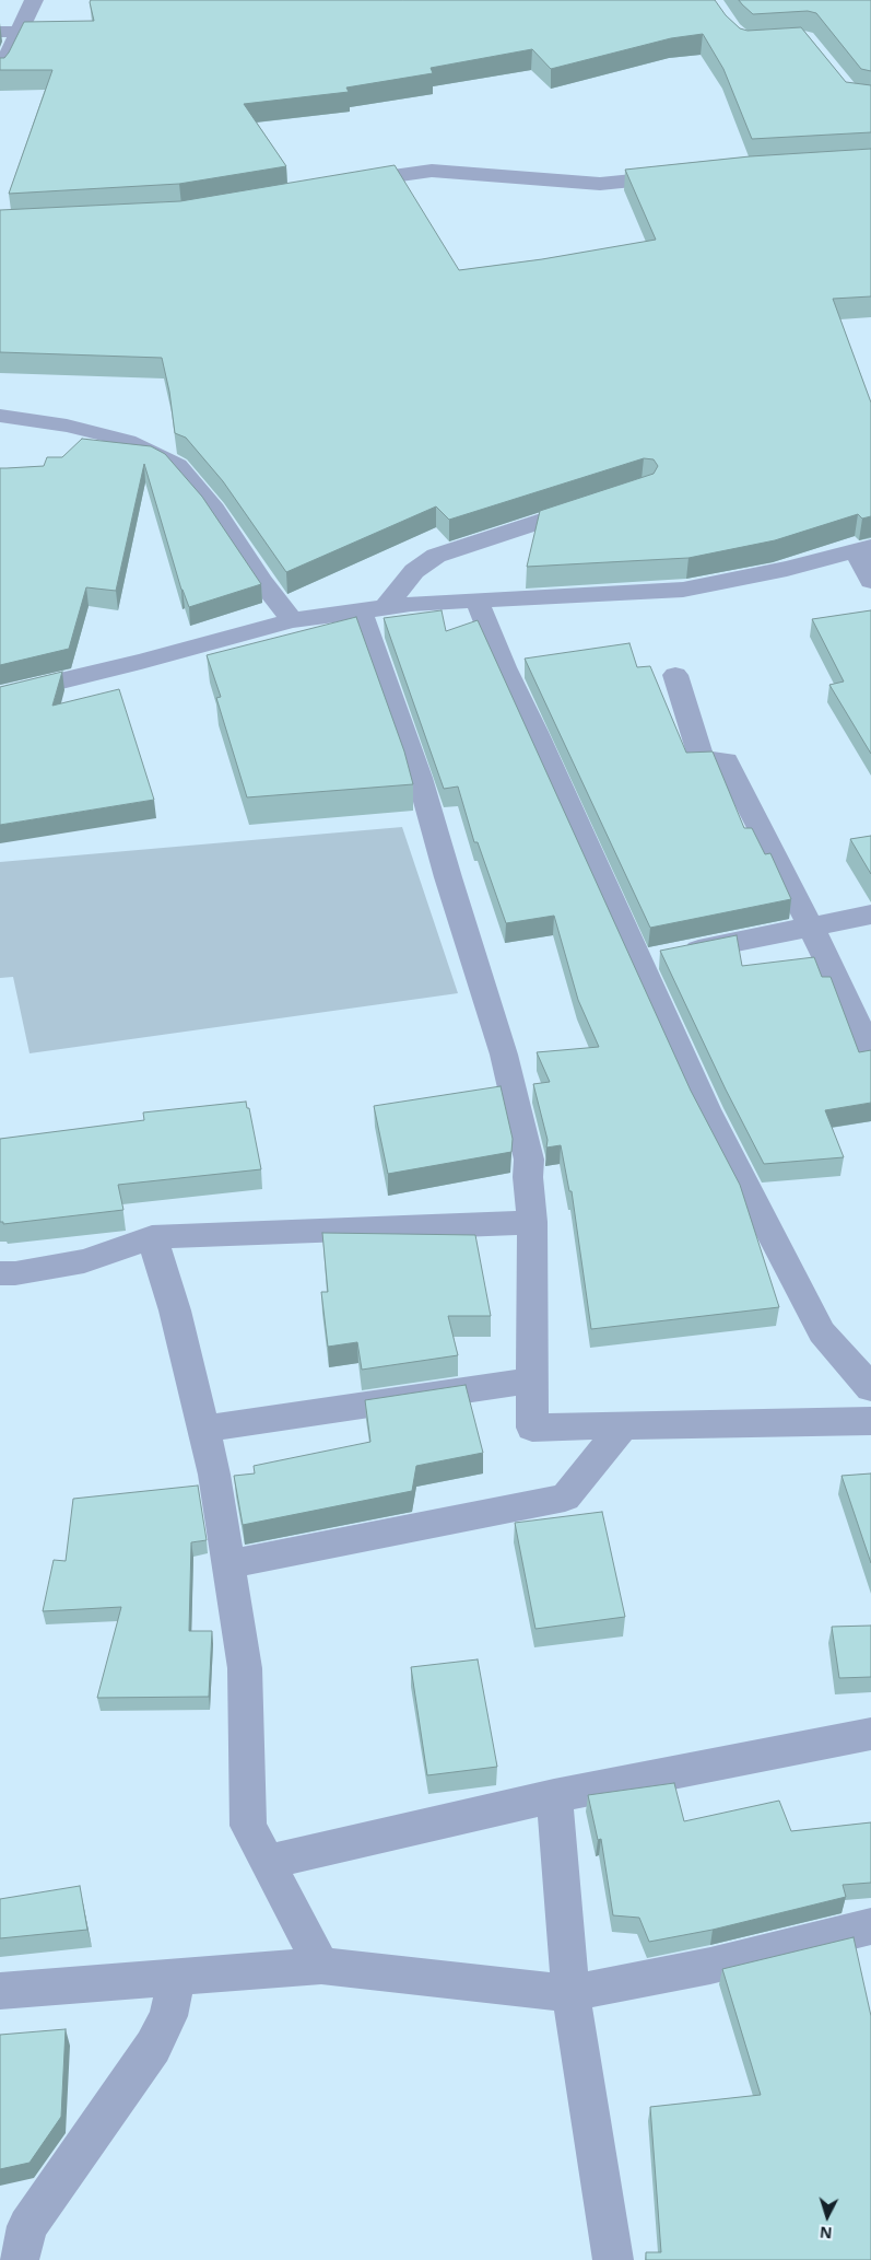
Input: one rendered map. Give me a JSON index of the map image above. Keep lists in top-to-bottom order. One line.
{"north":"bottom"}
